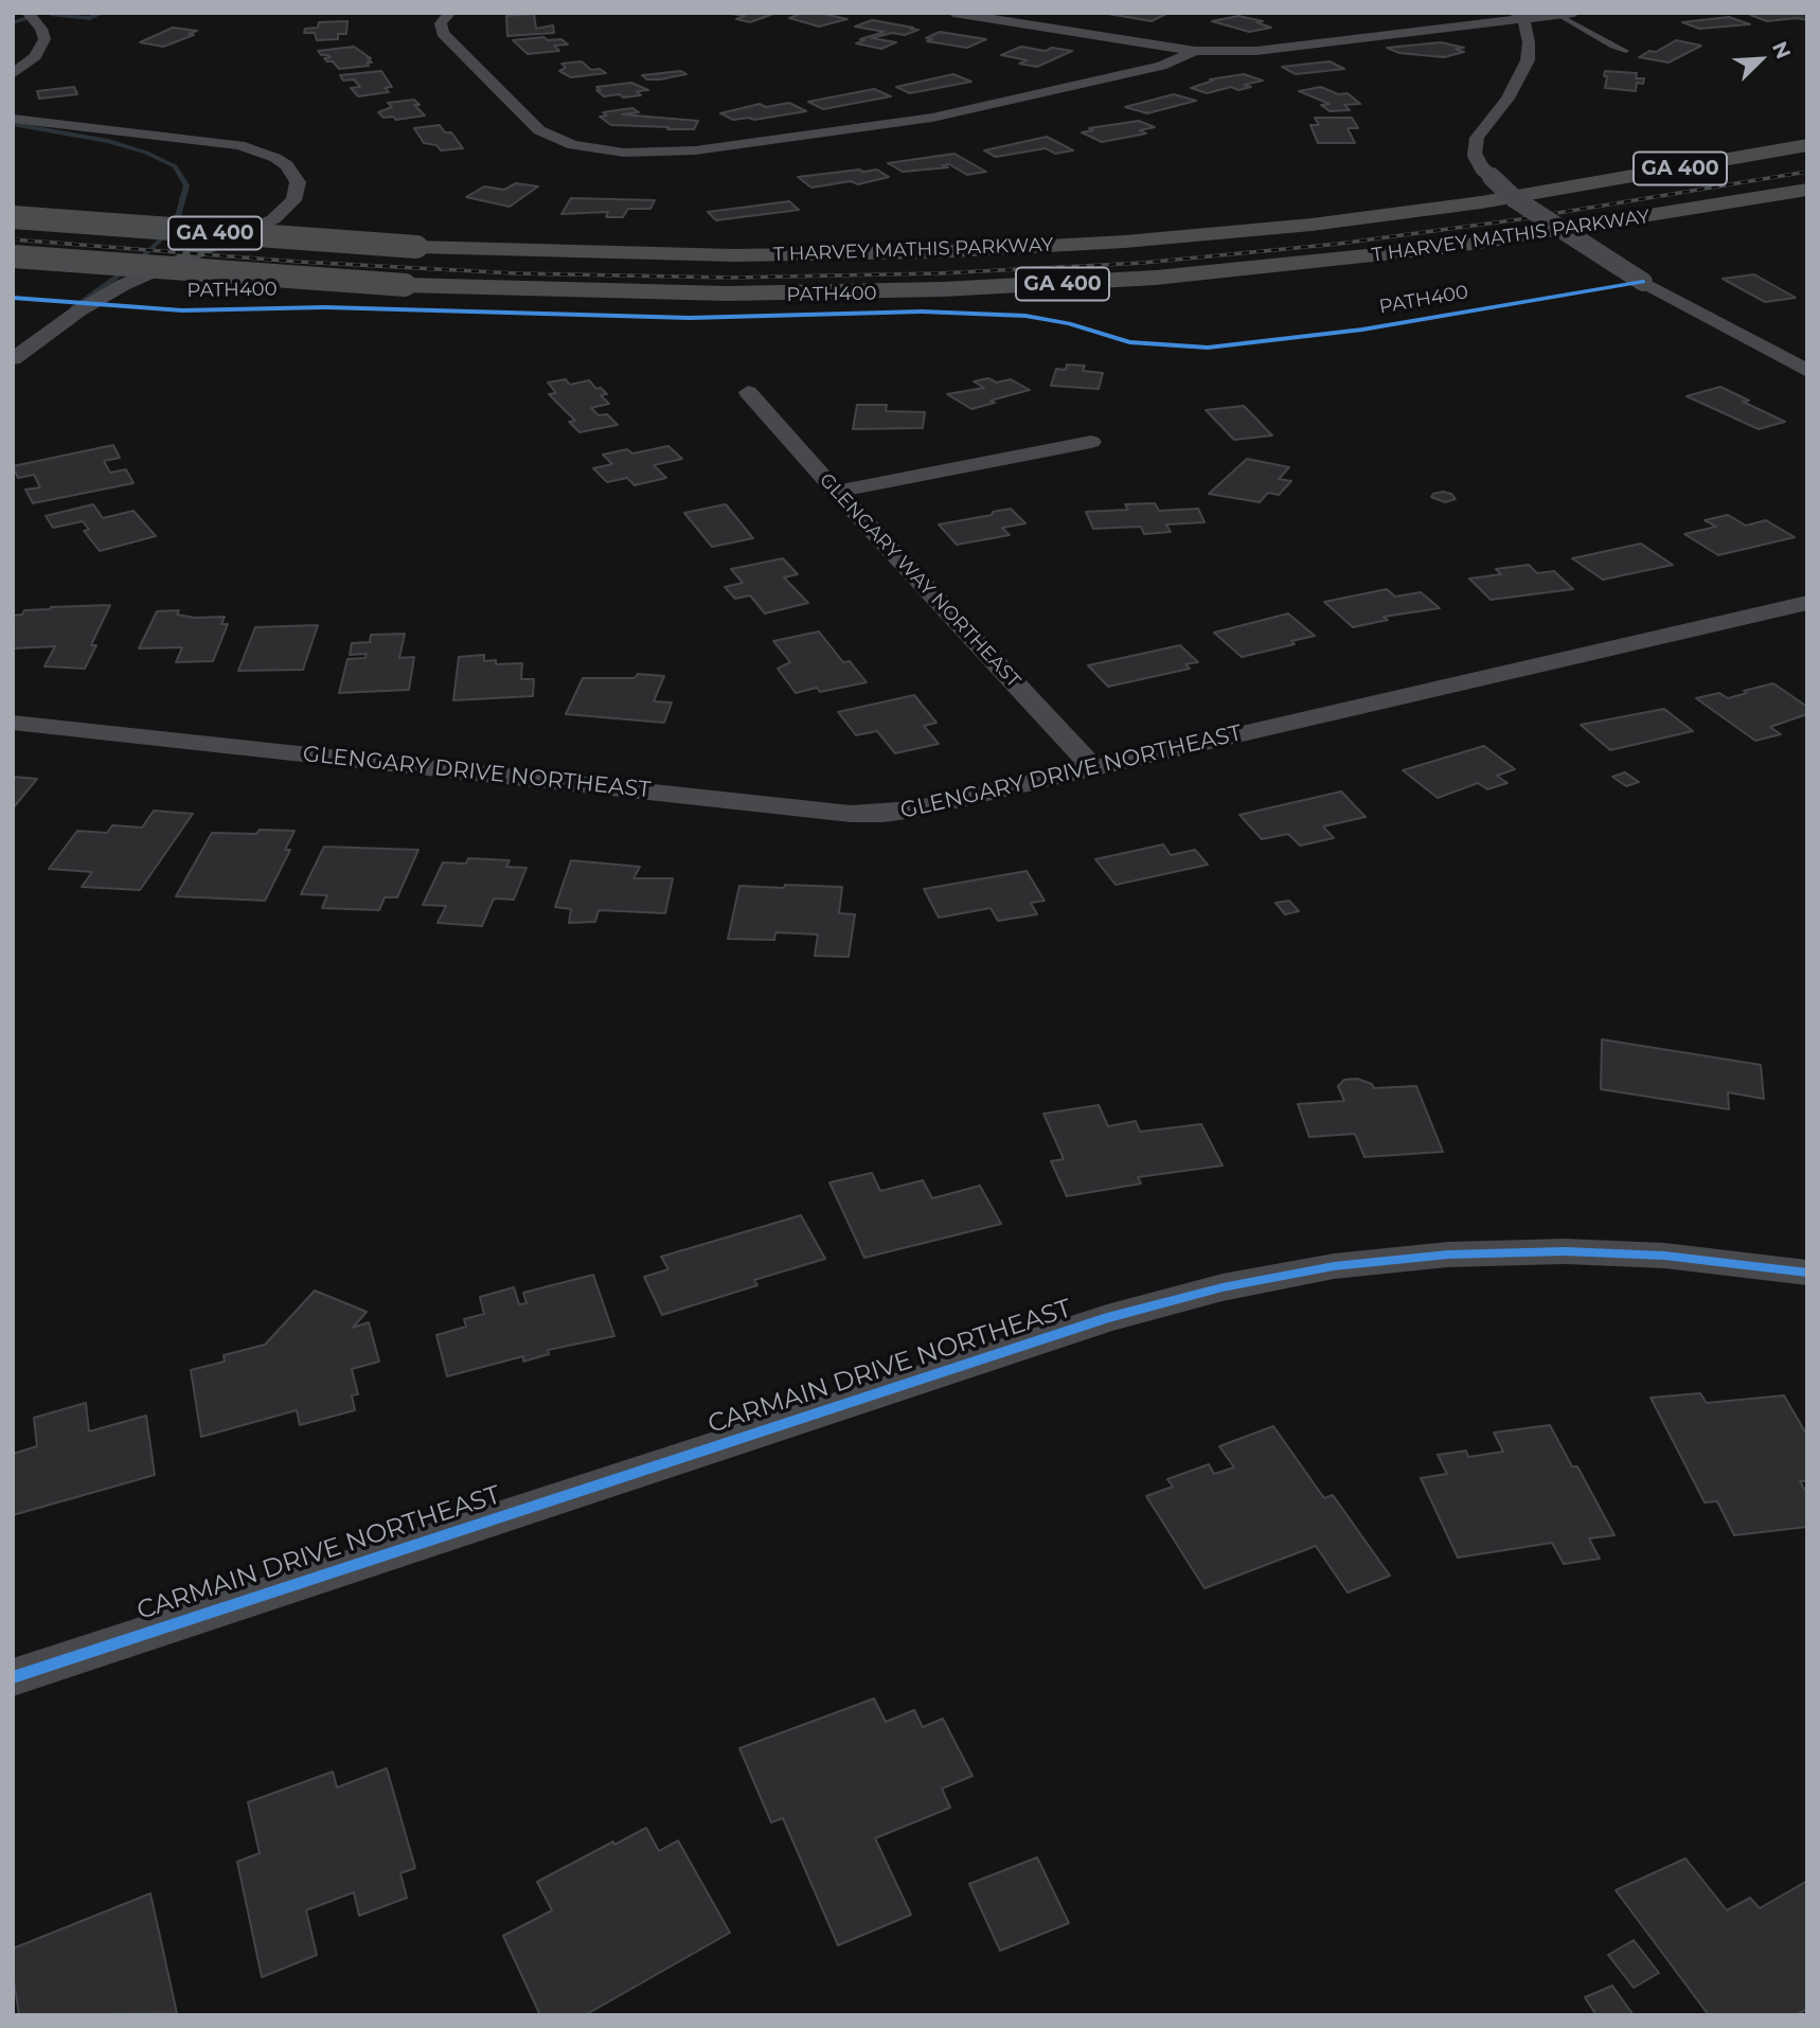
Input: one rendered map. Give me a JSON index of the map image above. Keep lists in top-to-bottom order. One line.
{"streets":{"highway":["GA 400","T HARVEY MATHIS PARKWAY"],"street":["GLENGARY WAY NORTHEAST","GLENGARY DRIVE NORTHEAST","CARMAIN DRIVE NORTHEAST"],"cycle path":["PATH400"]},"crossings":[["GLENGARY WAY NORTHEAST","GLENGARY DRIVE NORTHEAST"]],"north":"top right"}
